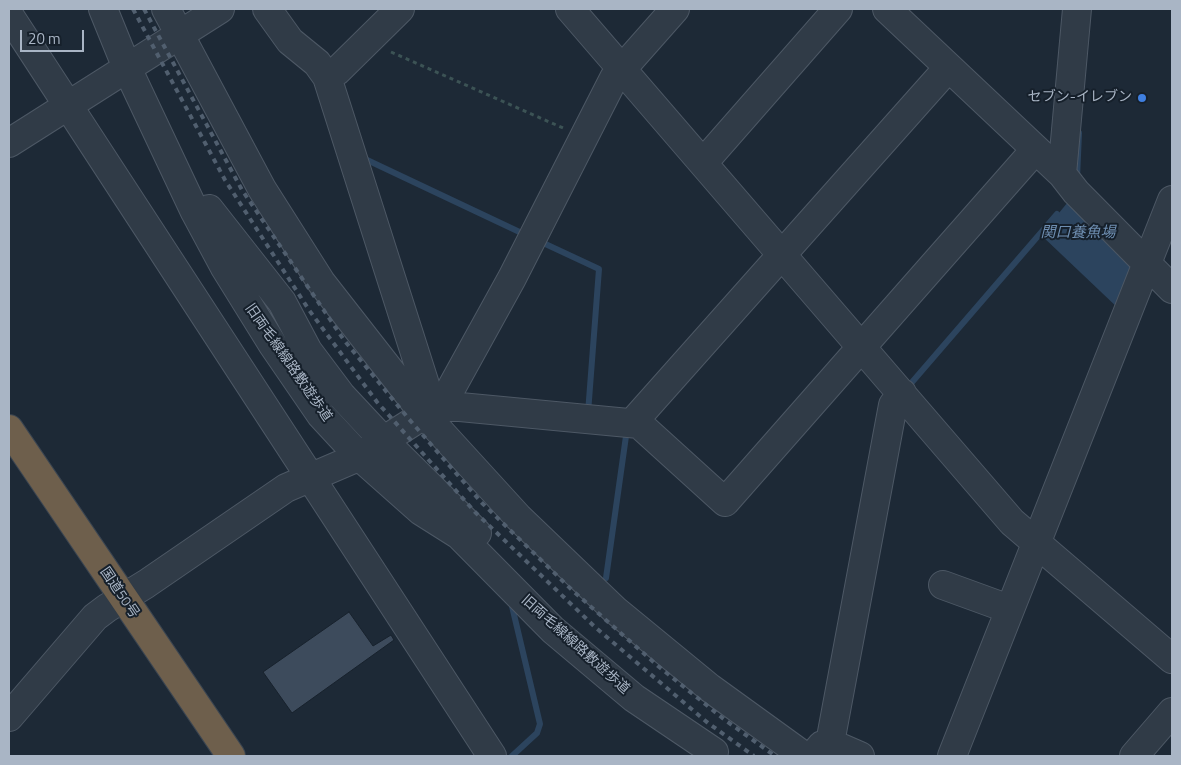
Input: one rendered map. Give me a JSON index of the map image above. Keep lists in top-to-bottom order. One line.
{"streets":{"highway":["国道50号"],"street":["旧両毛線線路敷遊歩道"]},"water":["関口養魚場"],"places":["セブン-イレブン"],"scale_bar":"20 m"}
